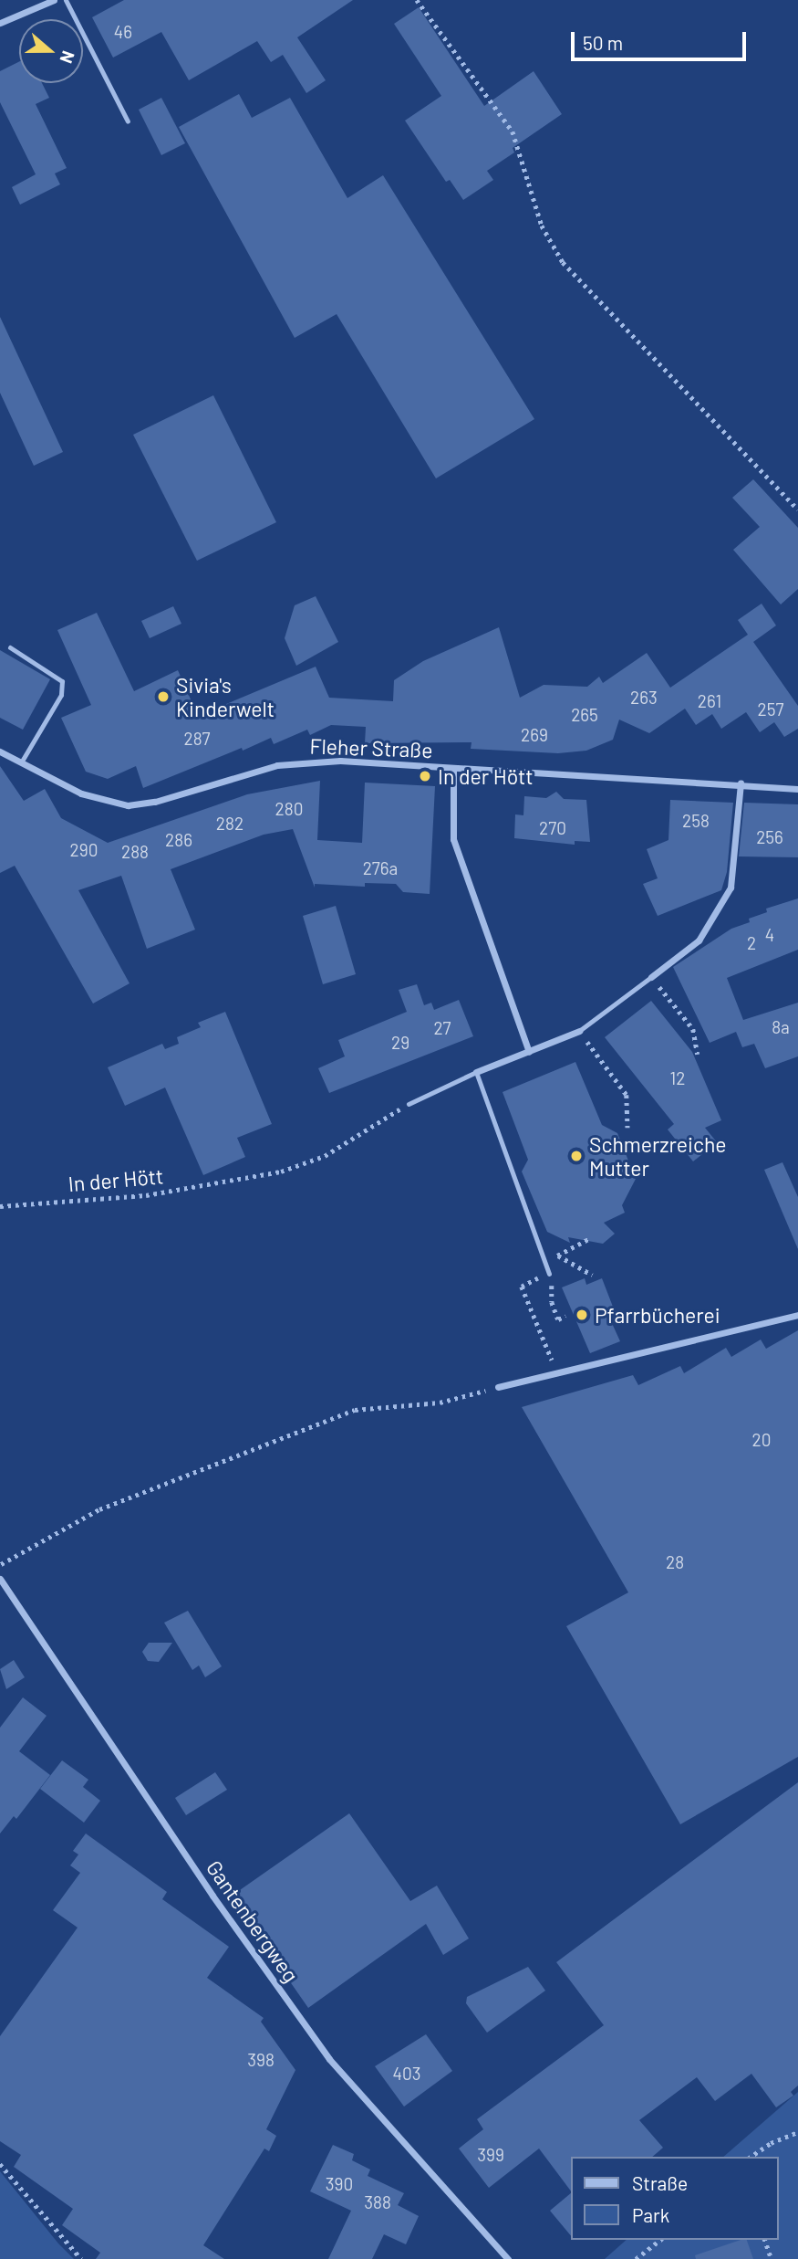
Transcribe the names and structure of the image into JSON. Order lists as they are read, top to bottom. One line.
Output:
{"streets":{"street":["Fleher Straße","Gantenbergweg"],"path":["In der Hött"]},"places":["Sivia's Kinderwelt","In der Hött","Schmerzreiche Mutter","Pfarrbücherei"],"house_numbers":["46","263","261","257","265","269","287","280","258","282","270","256","286","290","288","276a","4","2","8a","27","29","12","20","28","398","403","399","390","388"],"legend":["Straße","Park"],"scale_bar":"50 m","north":"right"}
